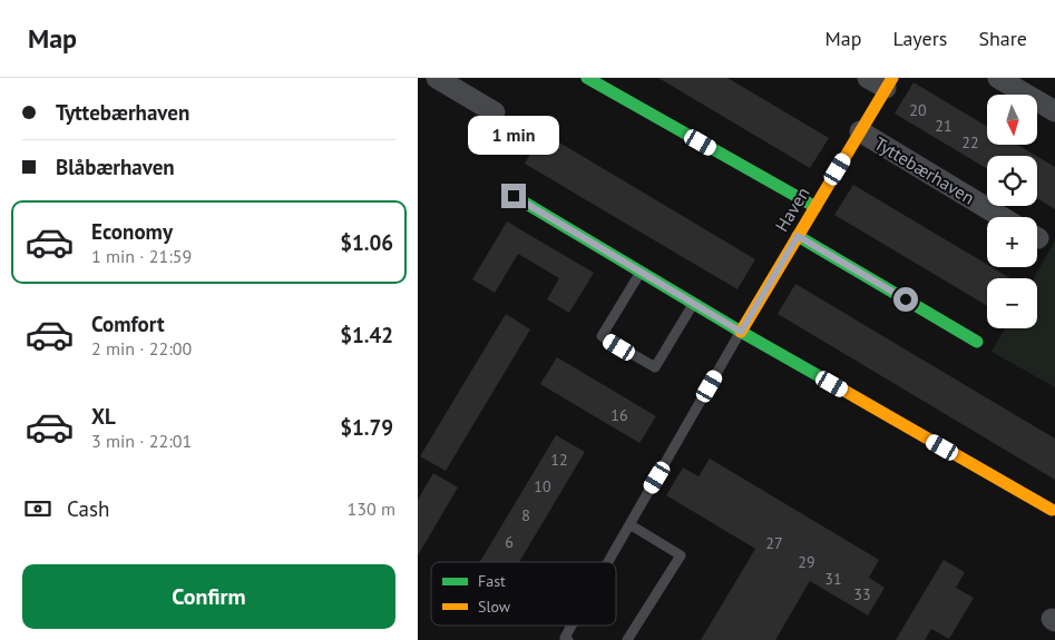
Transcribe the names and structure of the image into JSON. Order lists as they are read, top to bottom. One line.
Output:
{"streets":{"street":["Tyttebærhaven","Haven"]},"crossings":[["Tyttebærhaven","Haven"]],"house_numbers":["20","21","22","16","12","10","8","6","27","29","31","33"],"legend":["Fast","Slow"],"north":"bottom","page":{"header":"Map","nav":["Map","Layers","Share"],"banner":["Tyttebærhaven","Blåbærhaven"],"map_buttons":["+","−"],"bubble":"1 min","list":[{"name":"Economy","note":"1 min · 21:59","value":"$1.06"},{"name":"Comfort","note":"2 min · 22:00","value":"$1.42"},{"name":"XL","note":"3 min · 22:01","value":"$1.79"}],"pay":["Cash","130 m"],"buttons":"Confirm"}}
